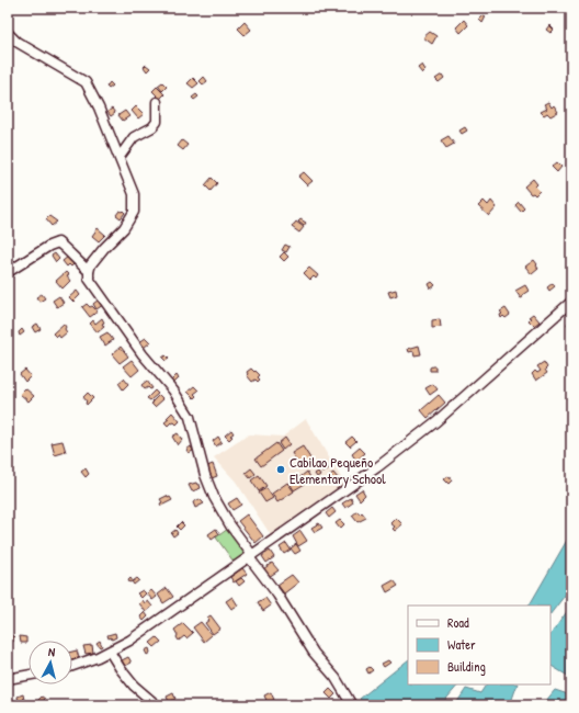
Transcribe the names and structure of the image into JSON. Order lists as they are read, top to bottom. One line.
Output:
{"places":["Cabilao Pequeño Elementary School"],"legend":["Road","Water","Building"],"north":"top"}
